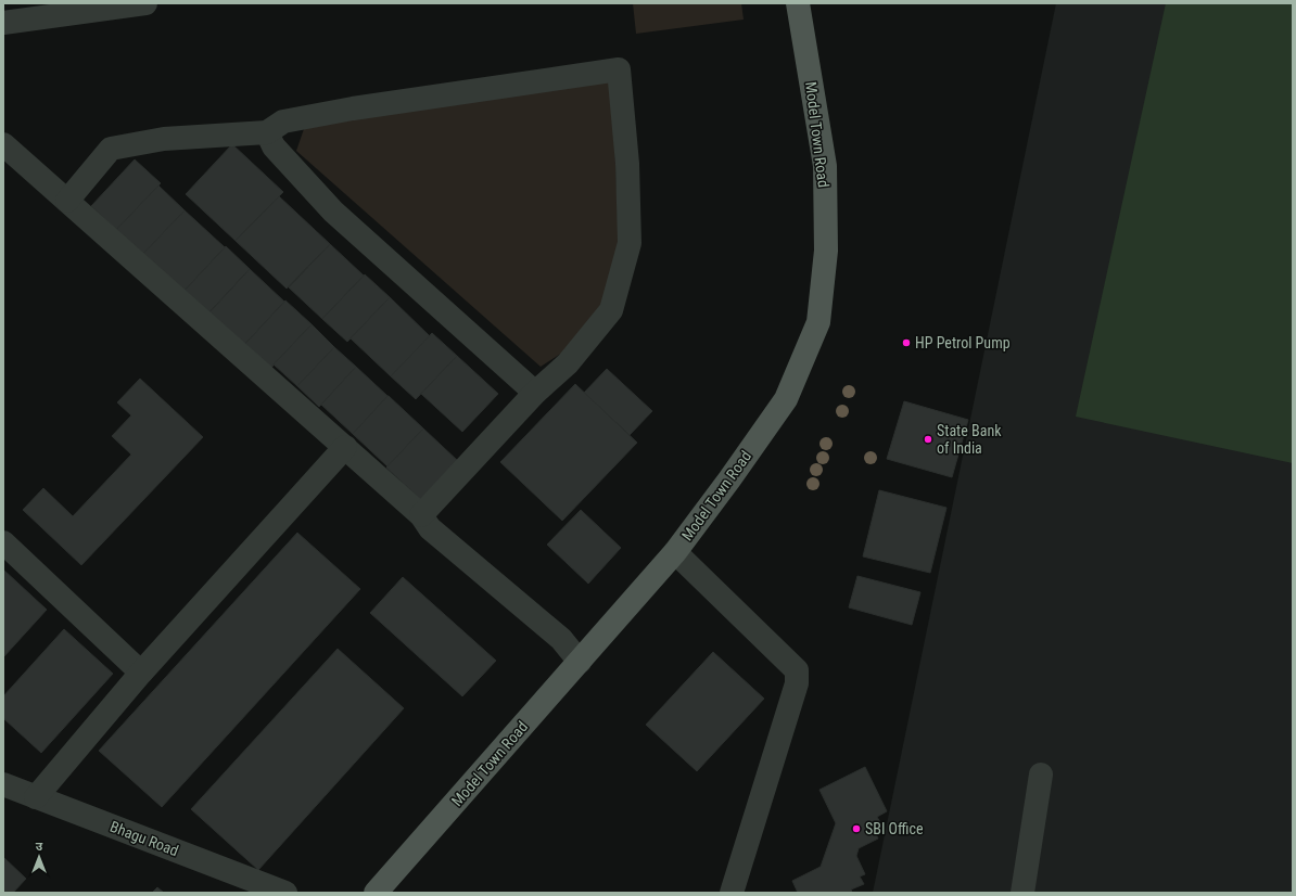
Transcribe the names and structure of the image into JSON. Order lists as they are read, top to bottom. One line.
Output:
{"streets":{"main road":["Model Town Road"],"street":["Bhagu Road"]},"places":["HP Petrol Pump","State Bank of India","SBI Office"],"north":"top"}
